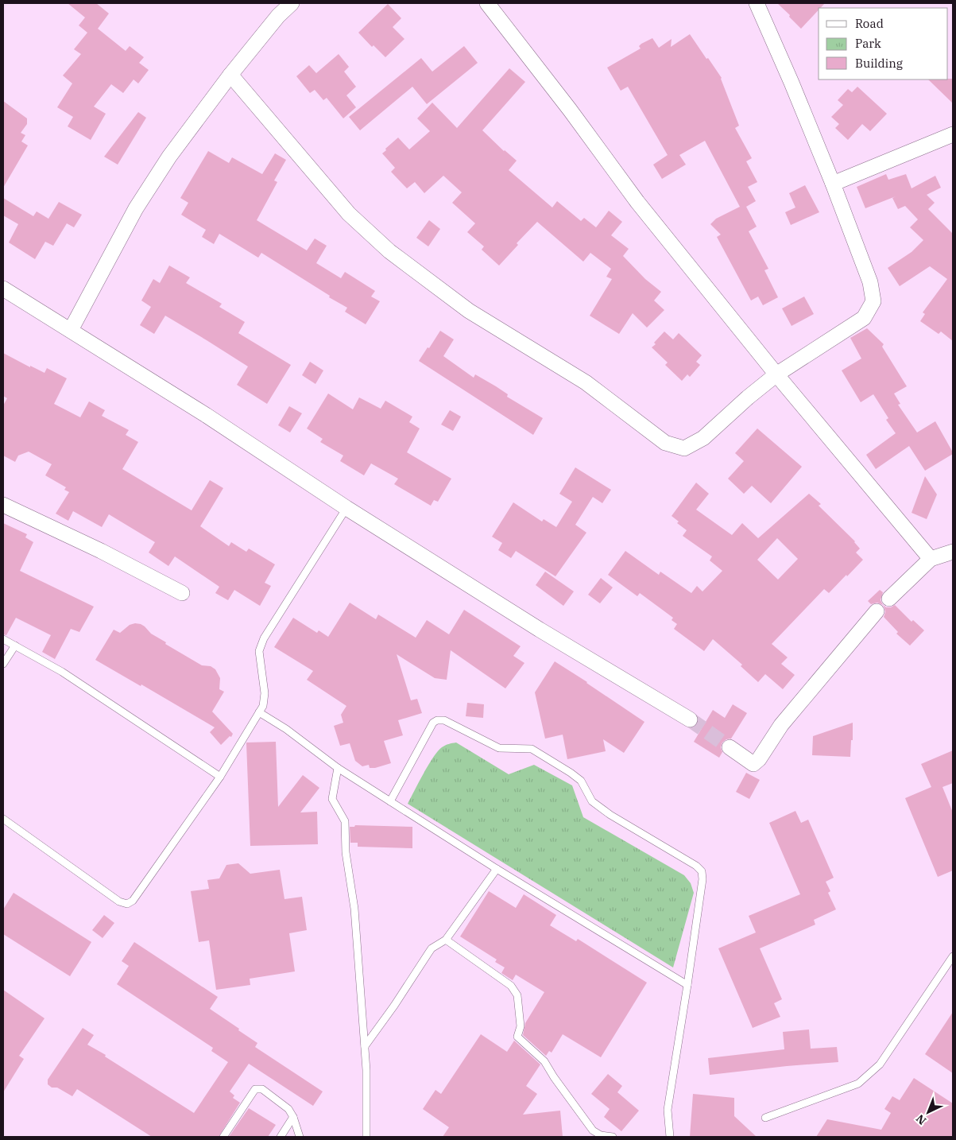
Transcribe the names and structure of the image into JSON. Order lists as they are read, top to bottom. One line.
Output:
{"legend":["Road","Park","Building"],"north":"bottom left"}
